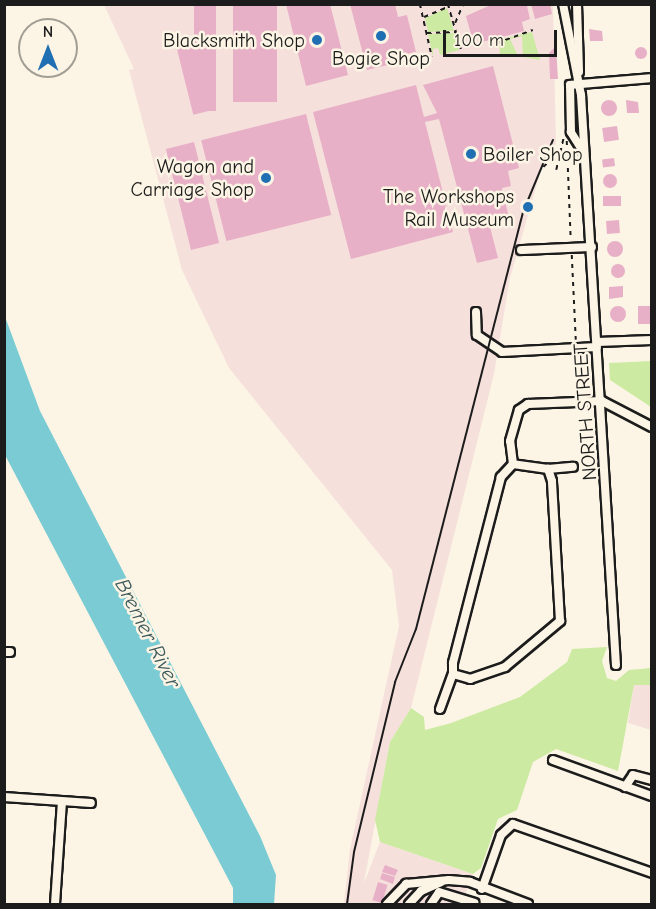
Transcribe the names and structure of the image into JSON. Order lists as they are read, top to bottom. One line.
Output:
{"streets":{"street":["NORTH STREET"]},"water":["Bremer River"],"places":["Bogie Shop","Blacksmith Shop","Boiler Shop","Wagon and Carriage Shop","The Workshops Rail Museum"],"scale_bar":"100 m","north":"top"}
